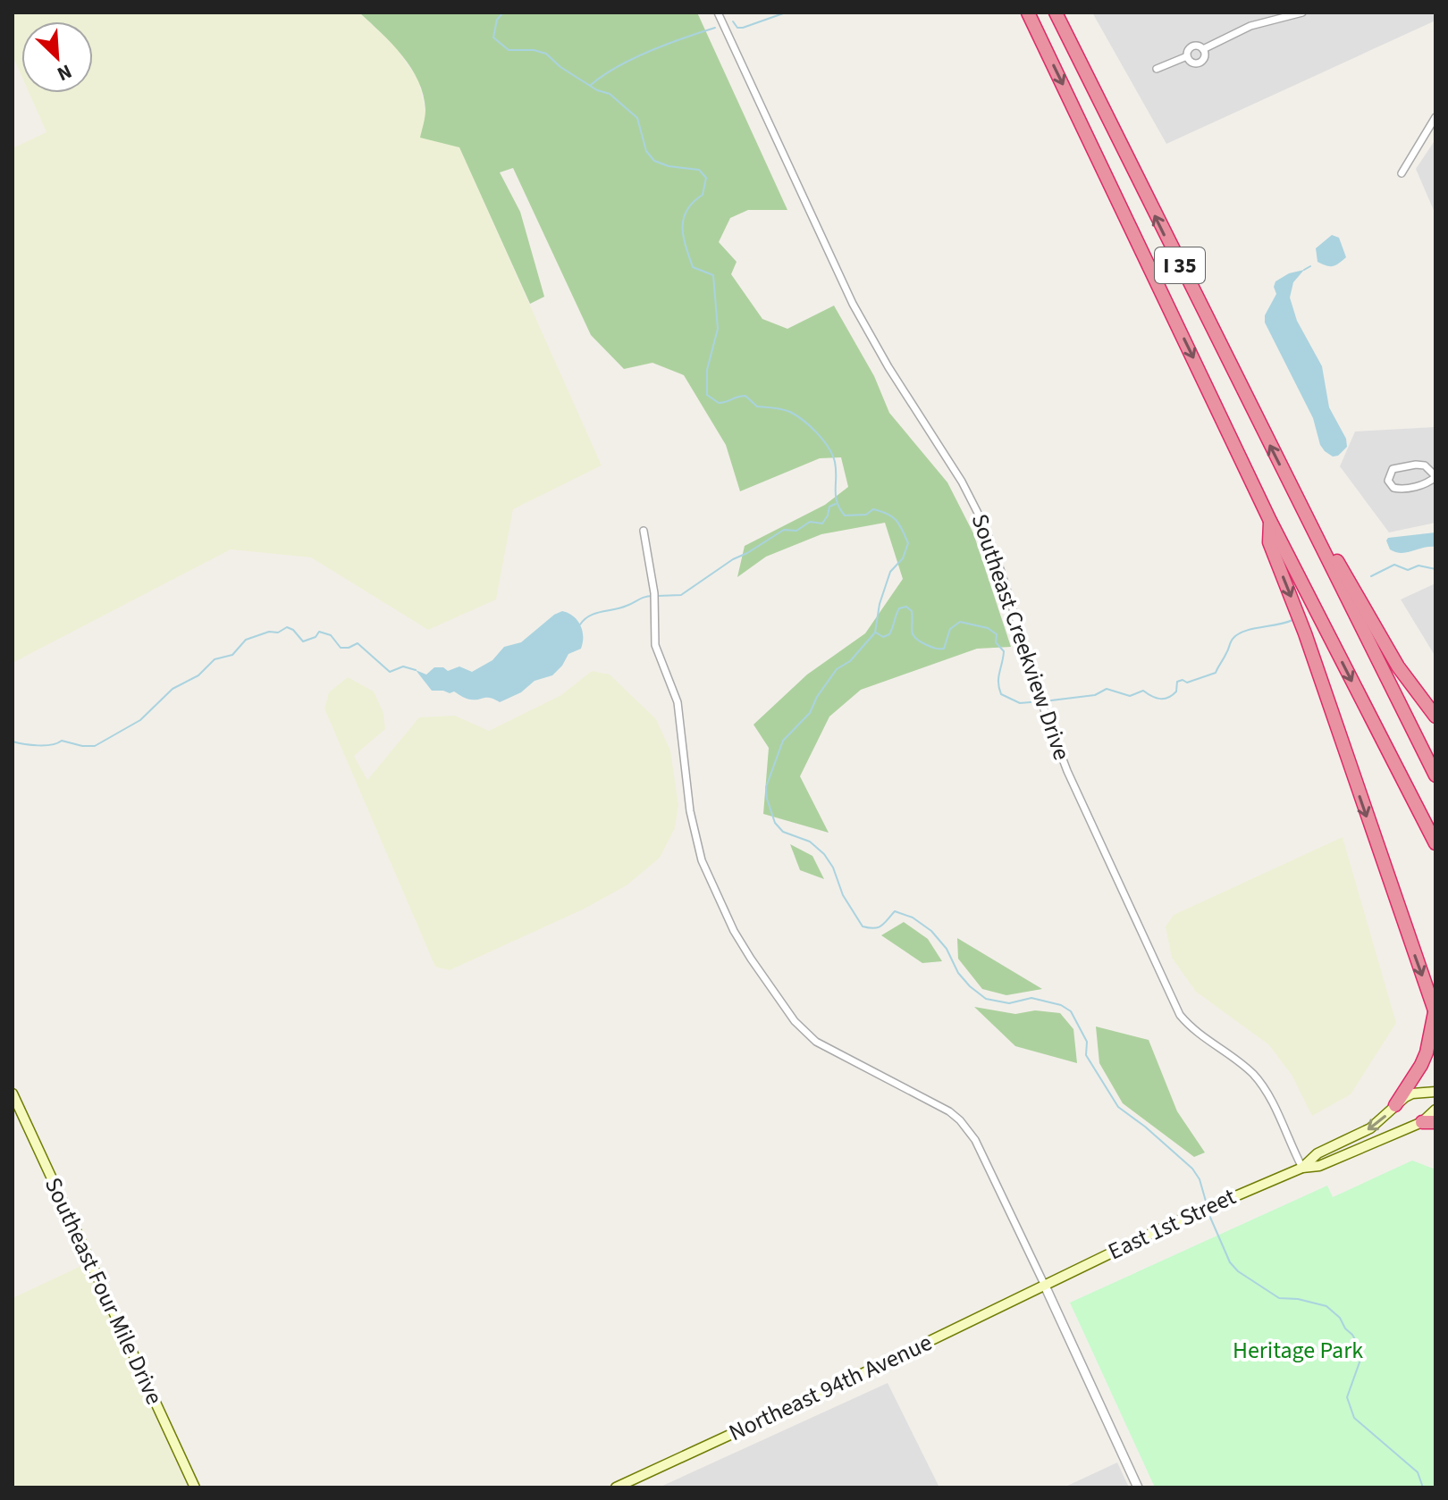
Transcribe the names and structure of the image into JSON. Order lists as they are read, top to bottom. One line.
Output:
{"streets":{"highway":["I 35"],"main road":["East 1st Street","Southeast Four Mile Drive","Northeast 94th Avenue"],"street":["Southeast Creekview Drive"]},"crossings":[["Southeast Creekview Drive","East 1st Street"],["East 1st Street","Northeast 94th Avenue"]],"parks":["Heritage Park"],"north":"bottom right"}
